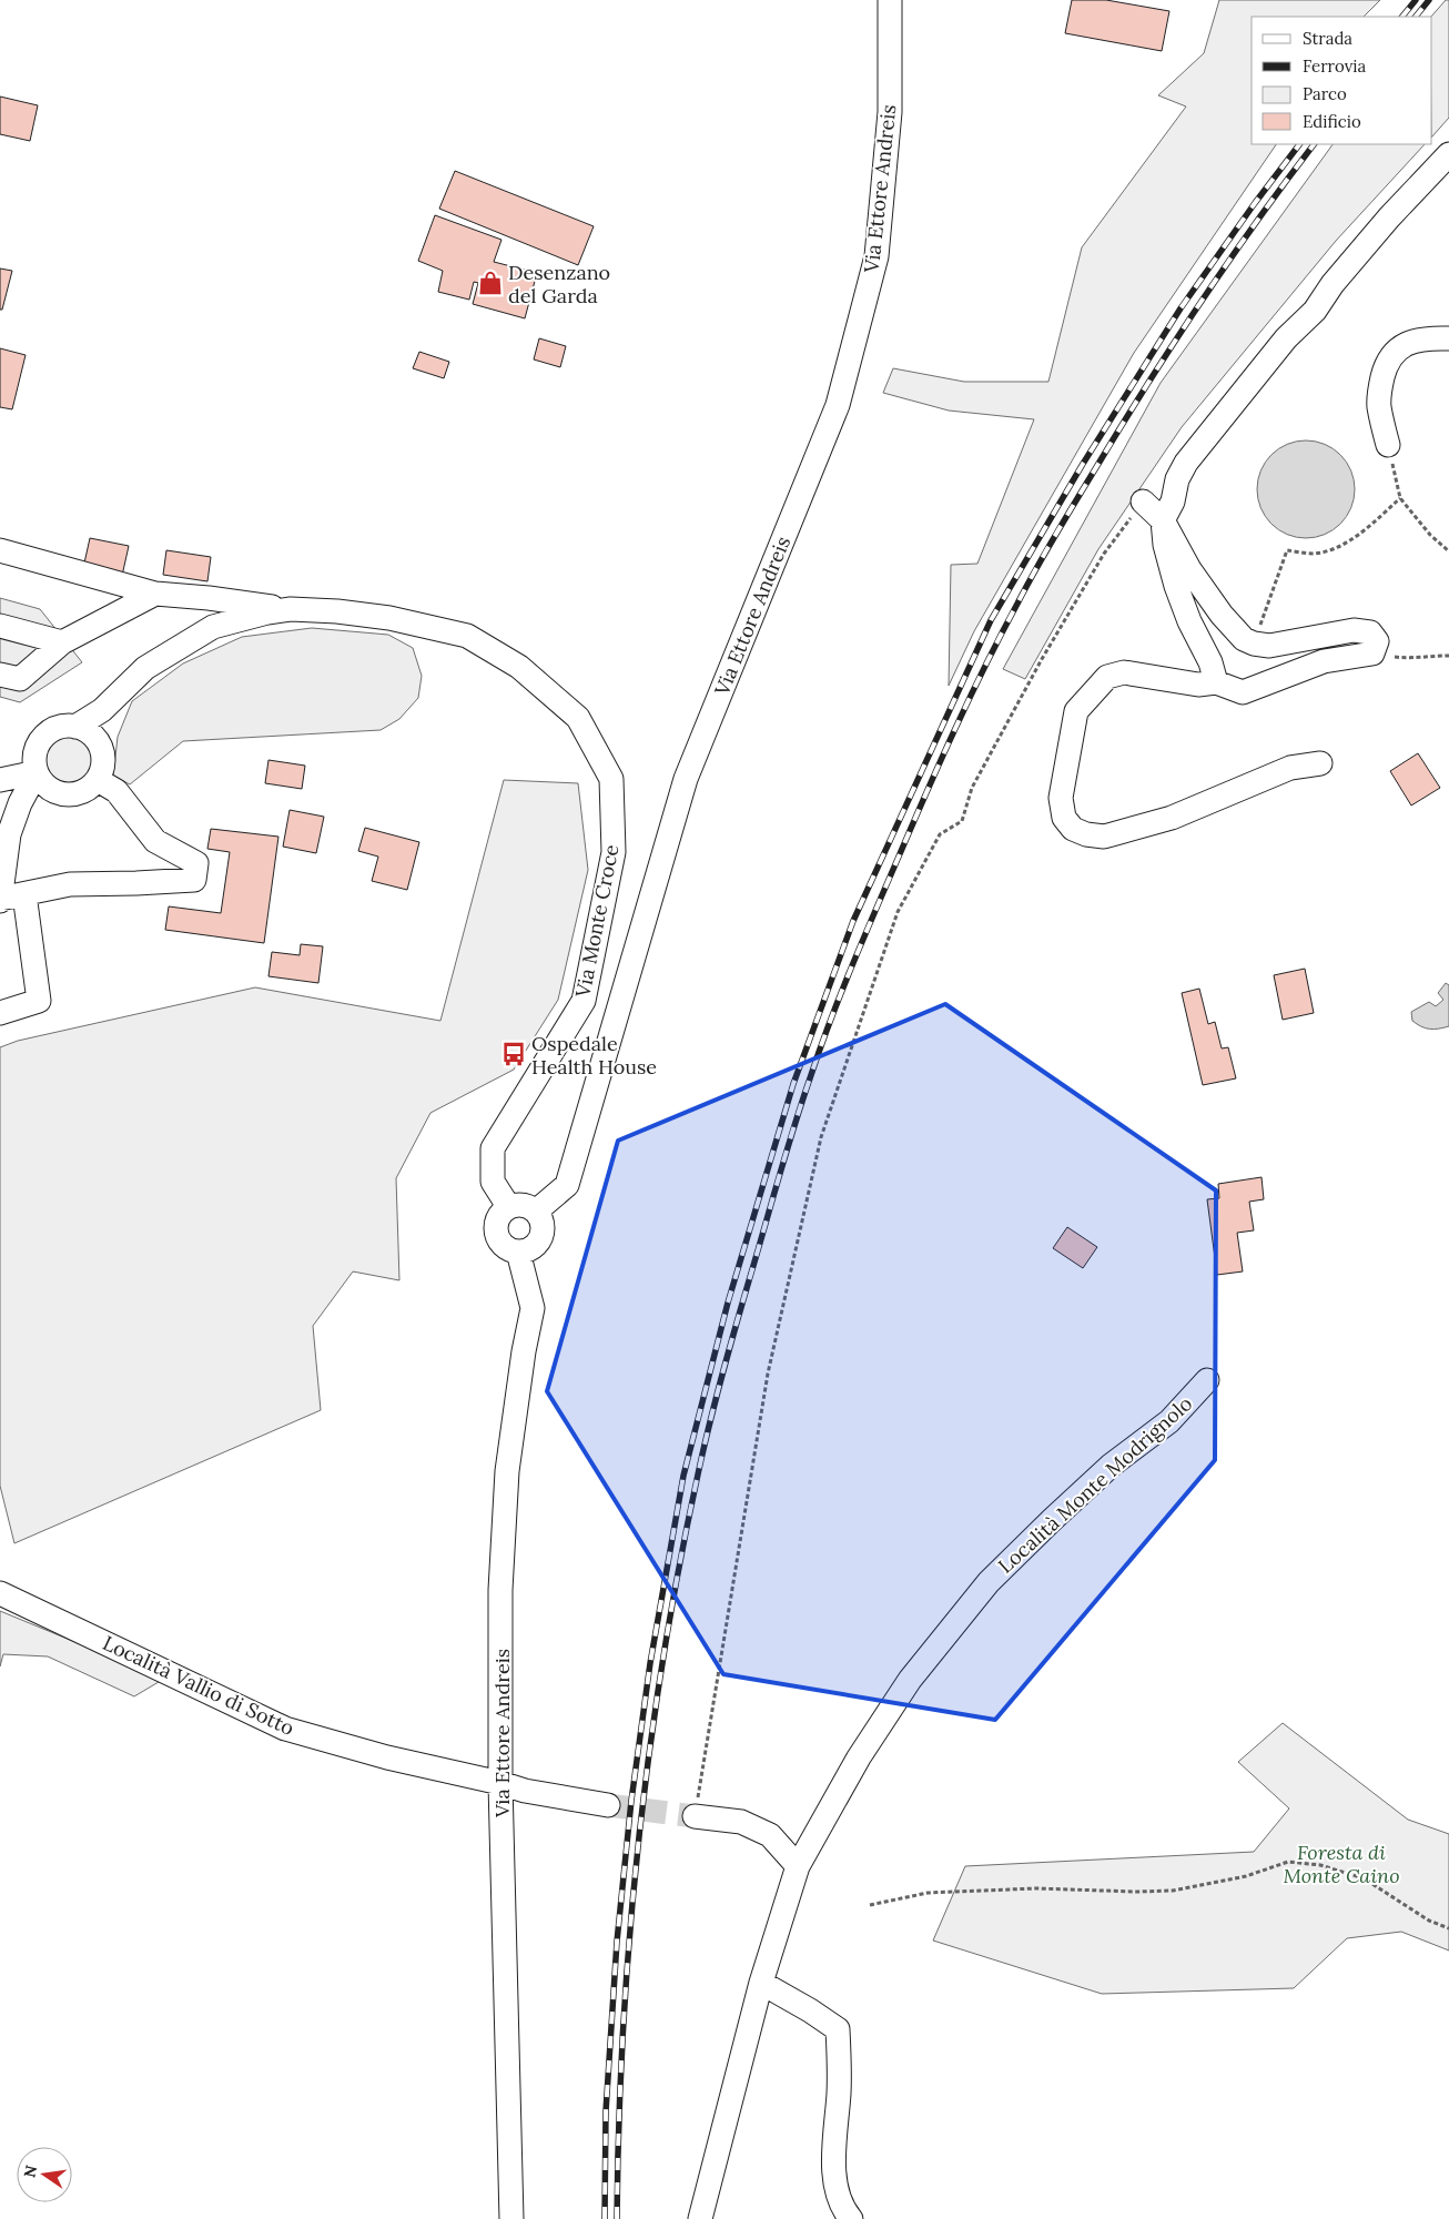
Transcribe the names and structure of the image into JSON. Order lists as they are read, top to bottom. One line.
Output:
{"streets":{"street":["Via Ettore Andreis","Via Monte Croce","Località Monte Modrignolo","Località Vallio di Sotto"]},"crossings":[["Via Ettore Andreis","Via Monte Croce"],["Via Ettore Andreis","Località Vallio di Sotto"]],"parks":["Foresta di Monte Caino"],"places":{"shop":["Desenzano del Garda"],"bus stop":["Ospedale Health House"]},"legend":["Strada","Ferrovia","Parco","Edificio"],"north":"left"}
